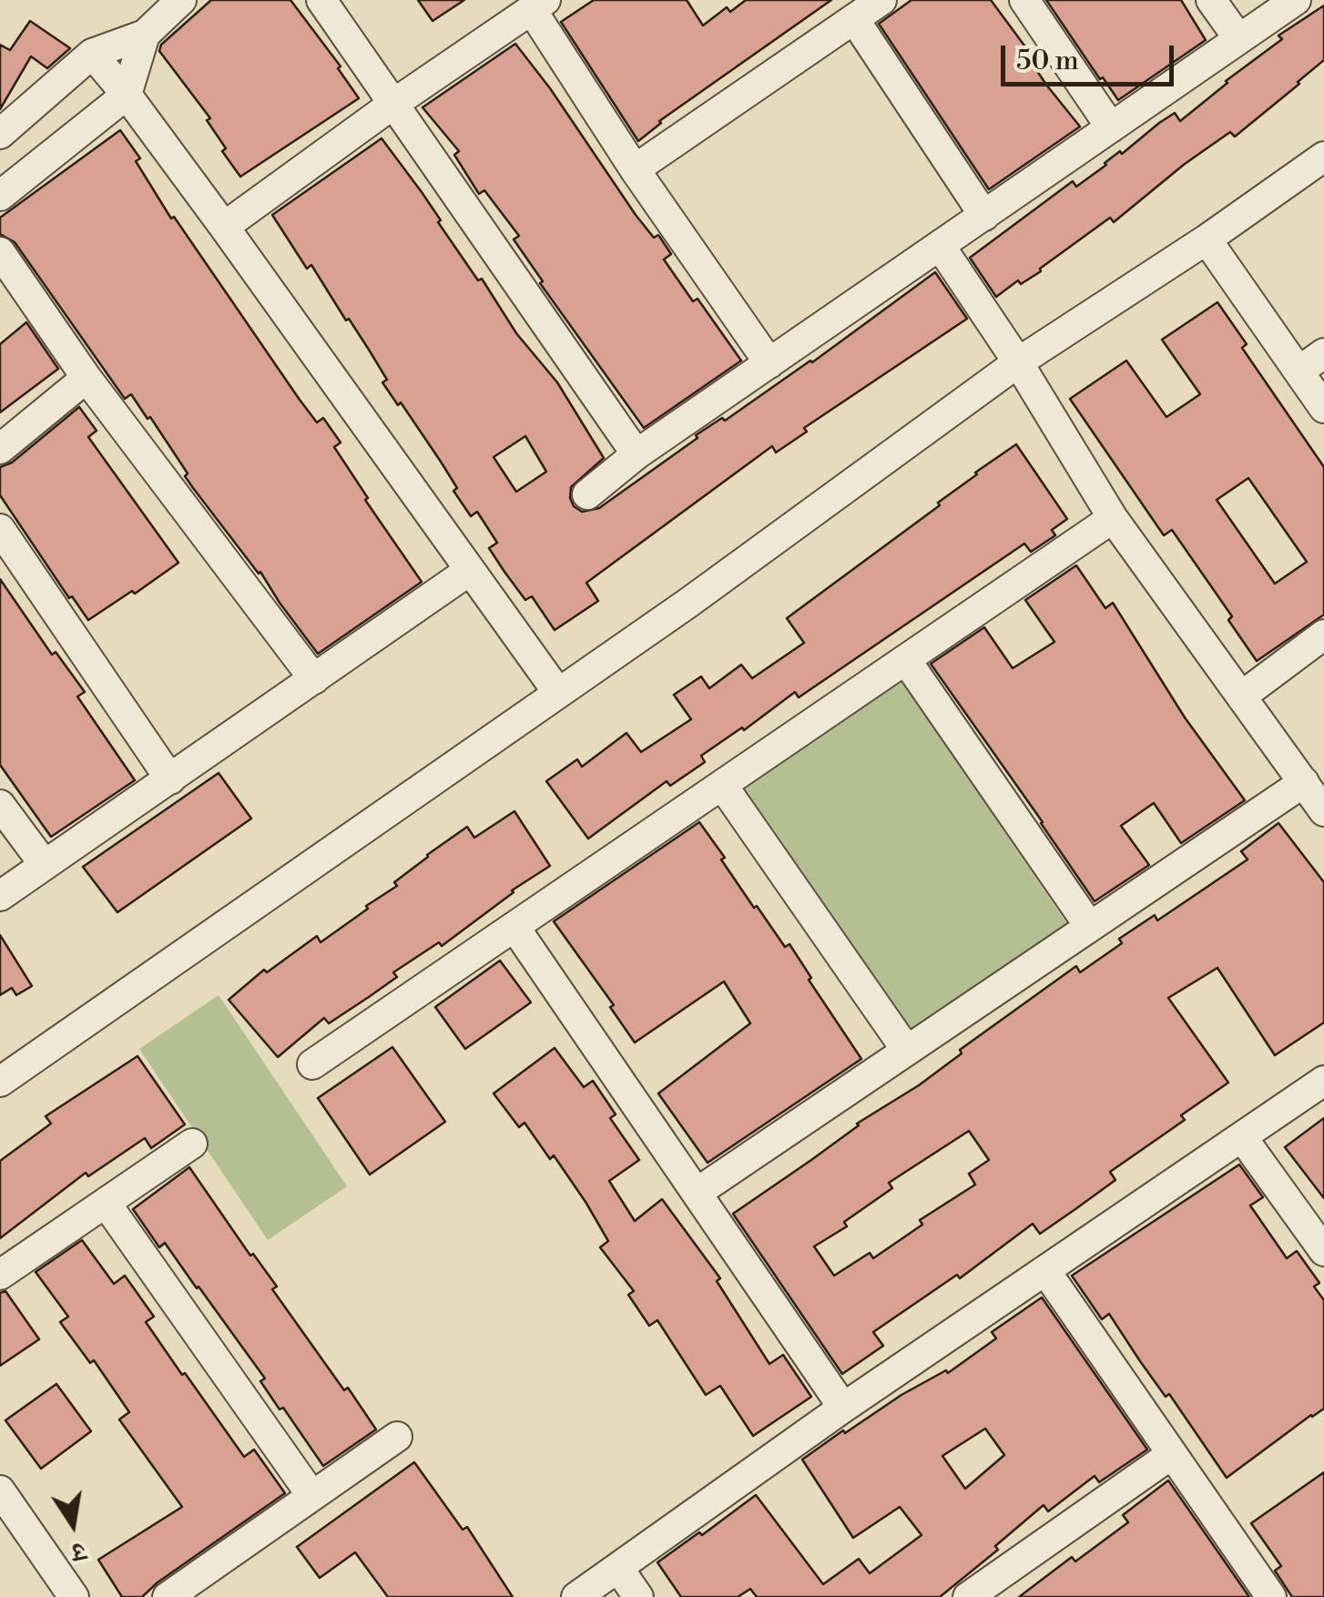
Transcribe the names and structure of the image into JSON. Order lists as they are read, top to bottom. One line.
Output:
{"scale_bar":"50 m","north":"bottom"}
